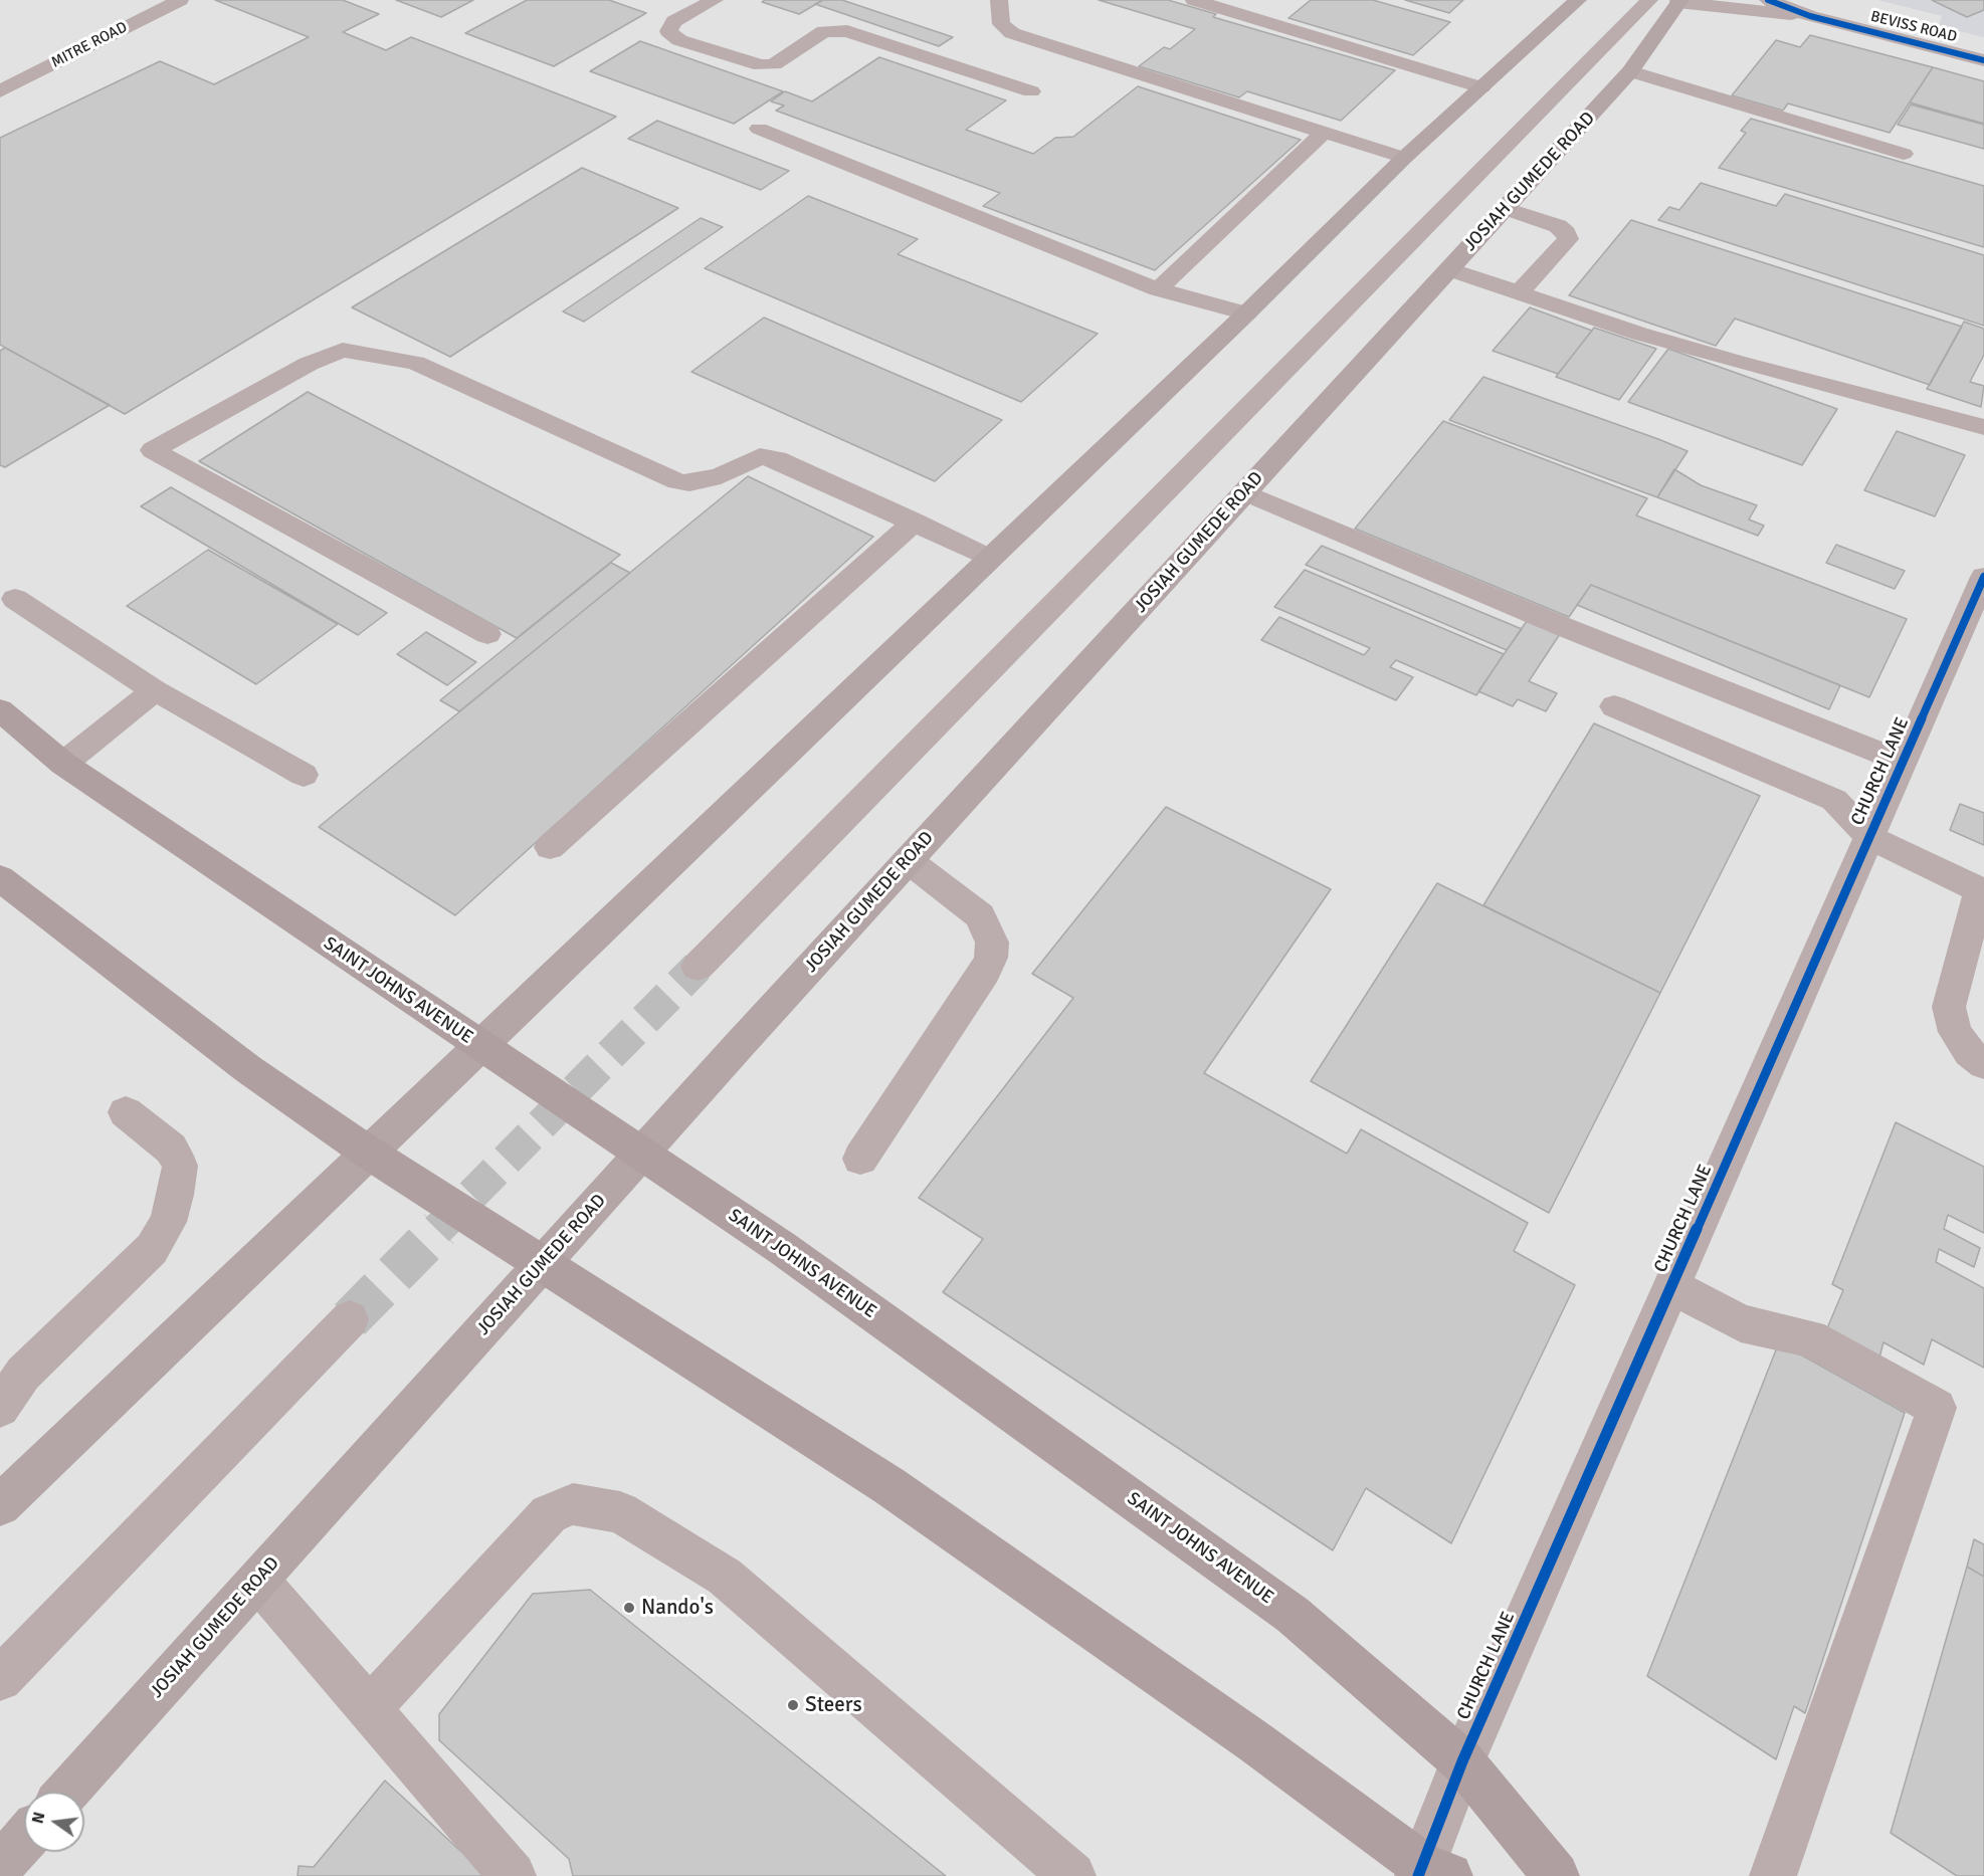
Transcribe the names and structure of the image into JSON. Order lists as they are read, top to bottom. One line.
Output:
{"streets":{"highway":["SAINT JOHNS AVENUE"],"main road":["JOSIAH GUMEDE ROAD"],"street":["BEVISS ROAD","MITRE ROAD","CHURCH LANE"]},"crossings":[["BEVISS ROAD","JOSIAH GUMEDE ROAD"],["JOSIAH GUMEDE ROAD","SAINT JOHNS AVENUE"],["CHURCH LANE","SAINT JOHNS AVENUE"]],"places":["Nando's","Steers"],"north":"left"}
